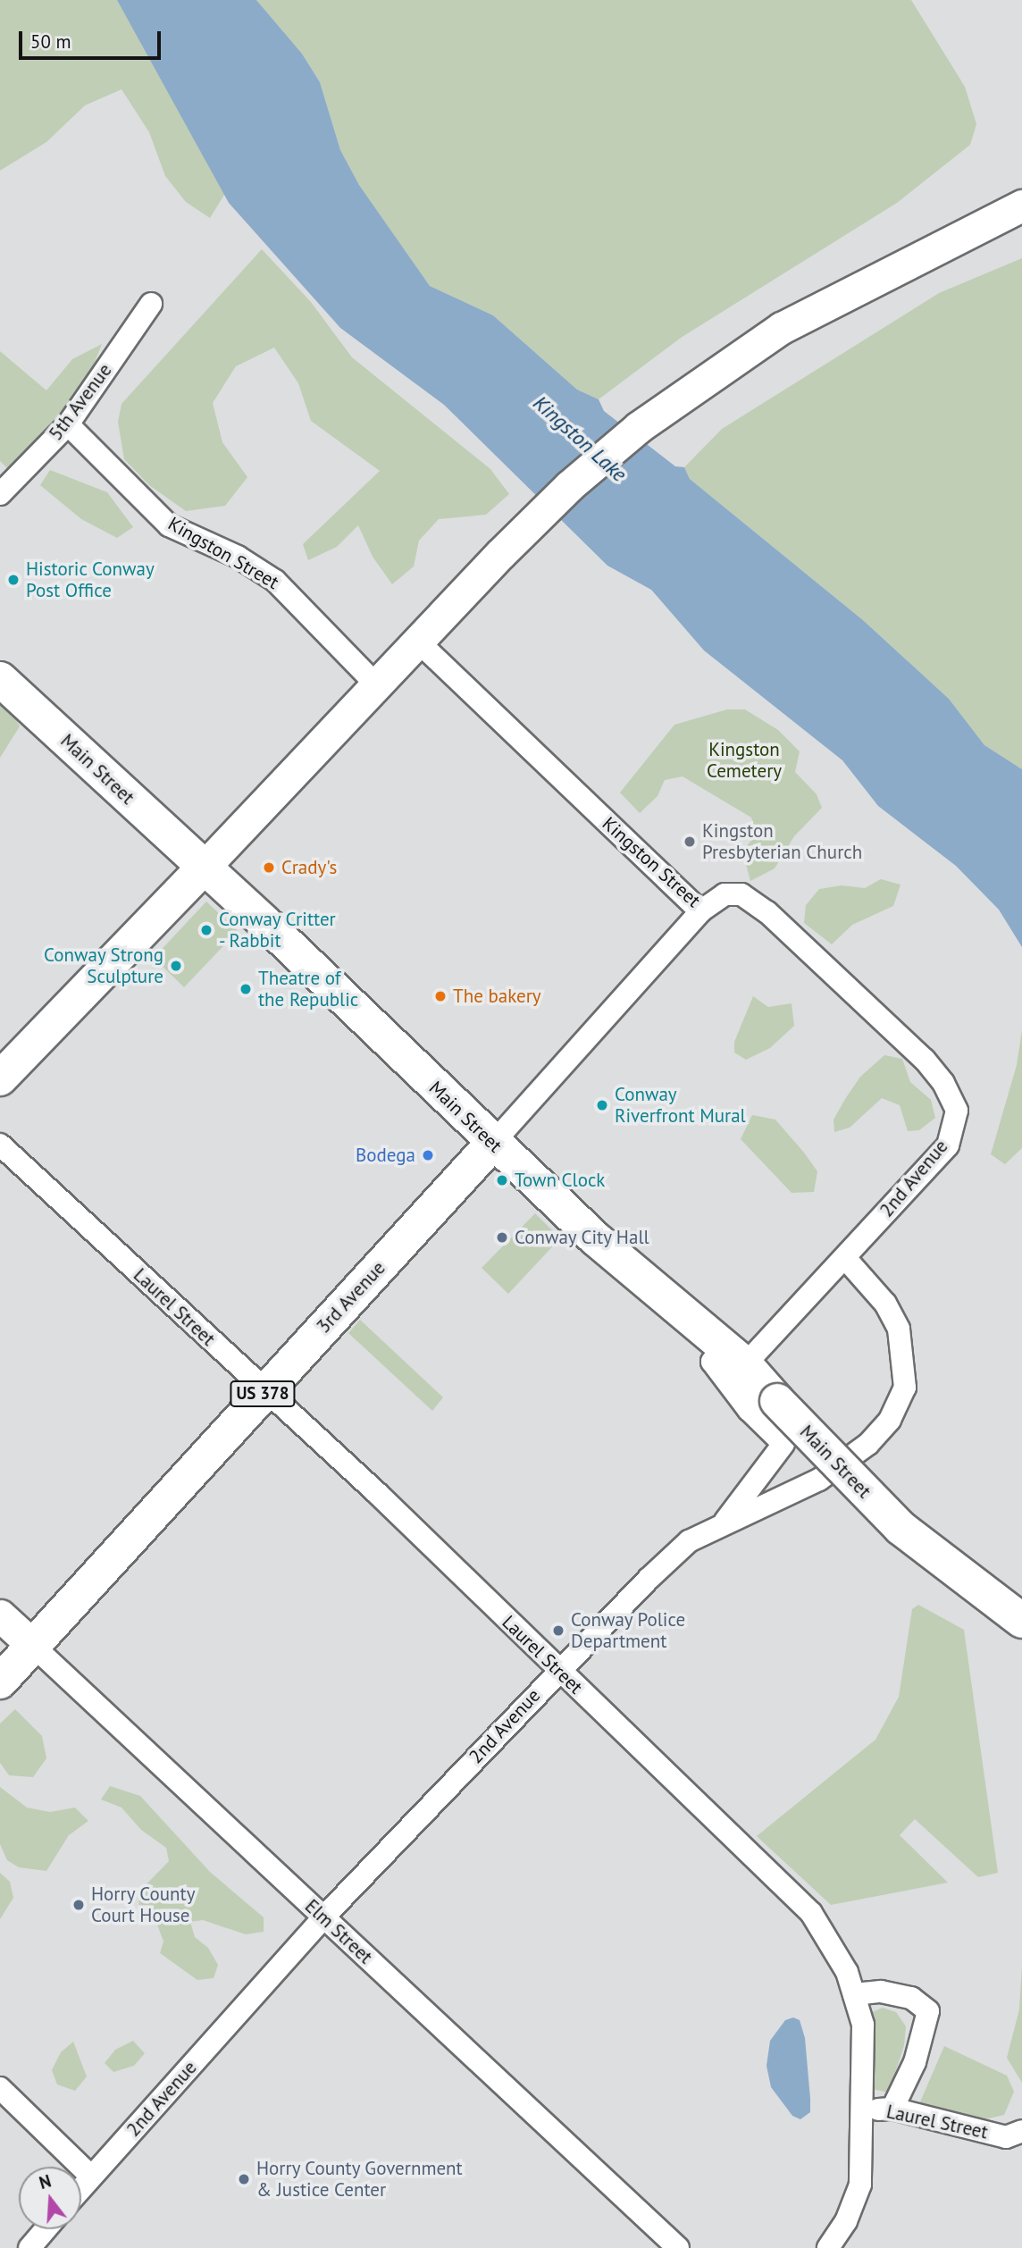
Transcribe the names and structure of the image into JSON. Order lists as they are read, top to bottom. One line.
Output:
{"streets":{"main road":["Main Street","3rd Avenue","US 378","Elm Street"],"street":["5th Avenue","Kingston Street","2nd Avenue","Laurel Street"]},"crossings":[["5th Avenue","Kingston Street"],["Kingston Street","2nd Avenue"],["Kingston Street","3rd Avenue"],["Main Street","2nd Avenue"],["Main Street","3rd Avenue"],["2nd Avenue","Laurel Street"],["2nd Avenue","Elm Street"],["3rd Avenue","Laurel Street"],["3rd Avenue","Elm Street"]],"water":["Kingston Lake"],"parks":["Kingston Cemetery"],"places":["Historic Conway Post Office","Kingston Presbyterian Church","Crady's","Conway Critter - Rabbit","Conway Strong Sculpture","Theatre of the Republic","The bakery","Conway Riverfront Mural","Bodega","Town Clock","Conway City Hall","Conway Police Department","Horry County Court House","Horry County Government & Justice Center"],"scale_bar":"50 m","north":"top"}
